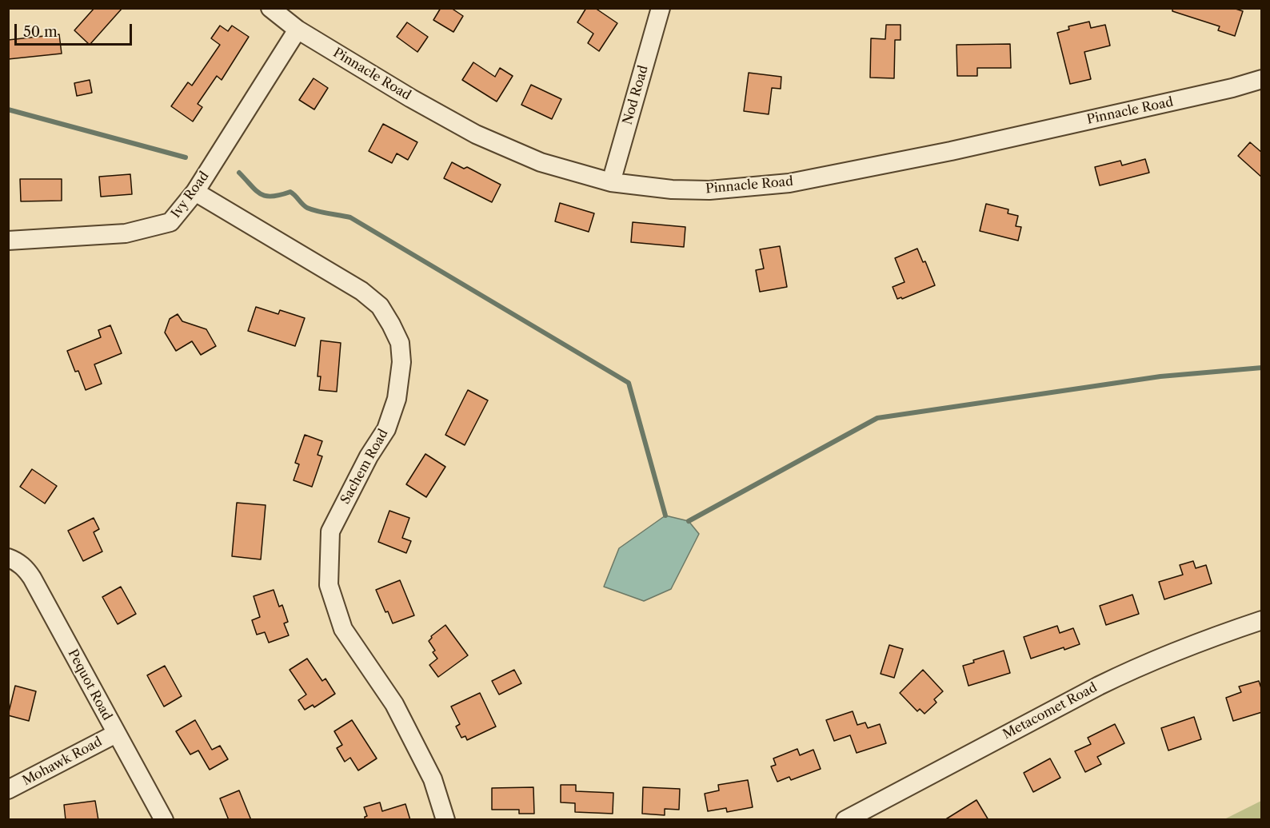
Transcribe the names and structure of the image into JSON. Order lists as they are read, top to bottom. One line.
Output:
{"streets":{"street":["Pinnacle Road","Nod Road","Ivy Road","Sachem Road","Pequot Road","Metacomet Road","Mohawk Road"]},"crossings":[["Pinnacle Road","Nod Road"],["Pinnacle Road","Ivy Road"],["Ivy Road","Sachem Road"],["Pequot Road","Mohawk Road"]],"scale_bar":"50 m"}
